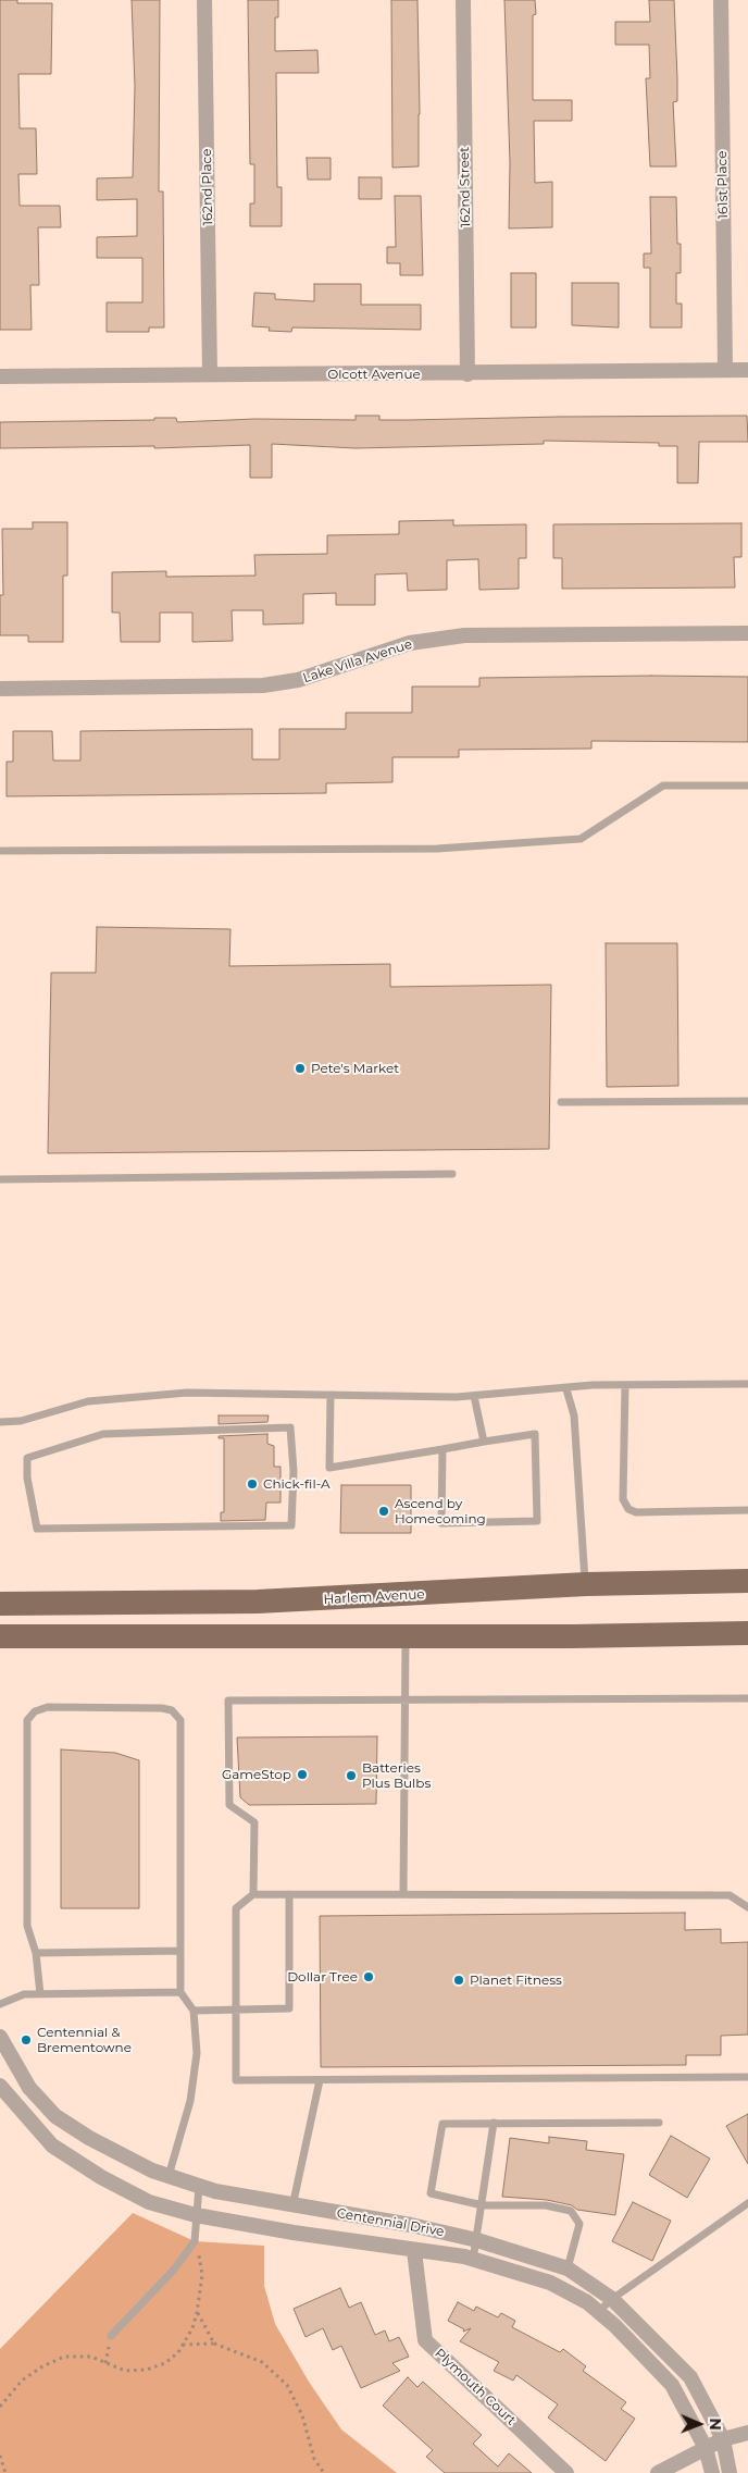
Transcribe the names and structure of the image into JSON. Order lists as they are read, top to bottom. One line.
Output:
{"streets":{"main road":["Harlem Avenue"],"street":["161st Place","162nd Place","162nd Street","Olcott Avenue","Lake Villa Avenue","Centennial Drive","Plymouth Court"]},"crossings":[["161st Place","Olcott Avenue"],["162nd Place","Olcott Avenue"],["162nd Street","Olcott Avenue"],["Centennial Drive","Plymouth Court"]],"places":["Pete's Market","Chick-fil-A","Ascend by Homecoming","GameStop","Batteries Plus Bulbs","Dollar Tree","Planet Fitness","Centennial & Brementowne"],"north":"right"}
